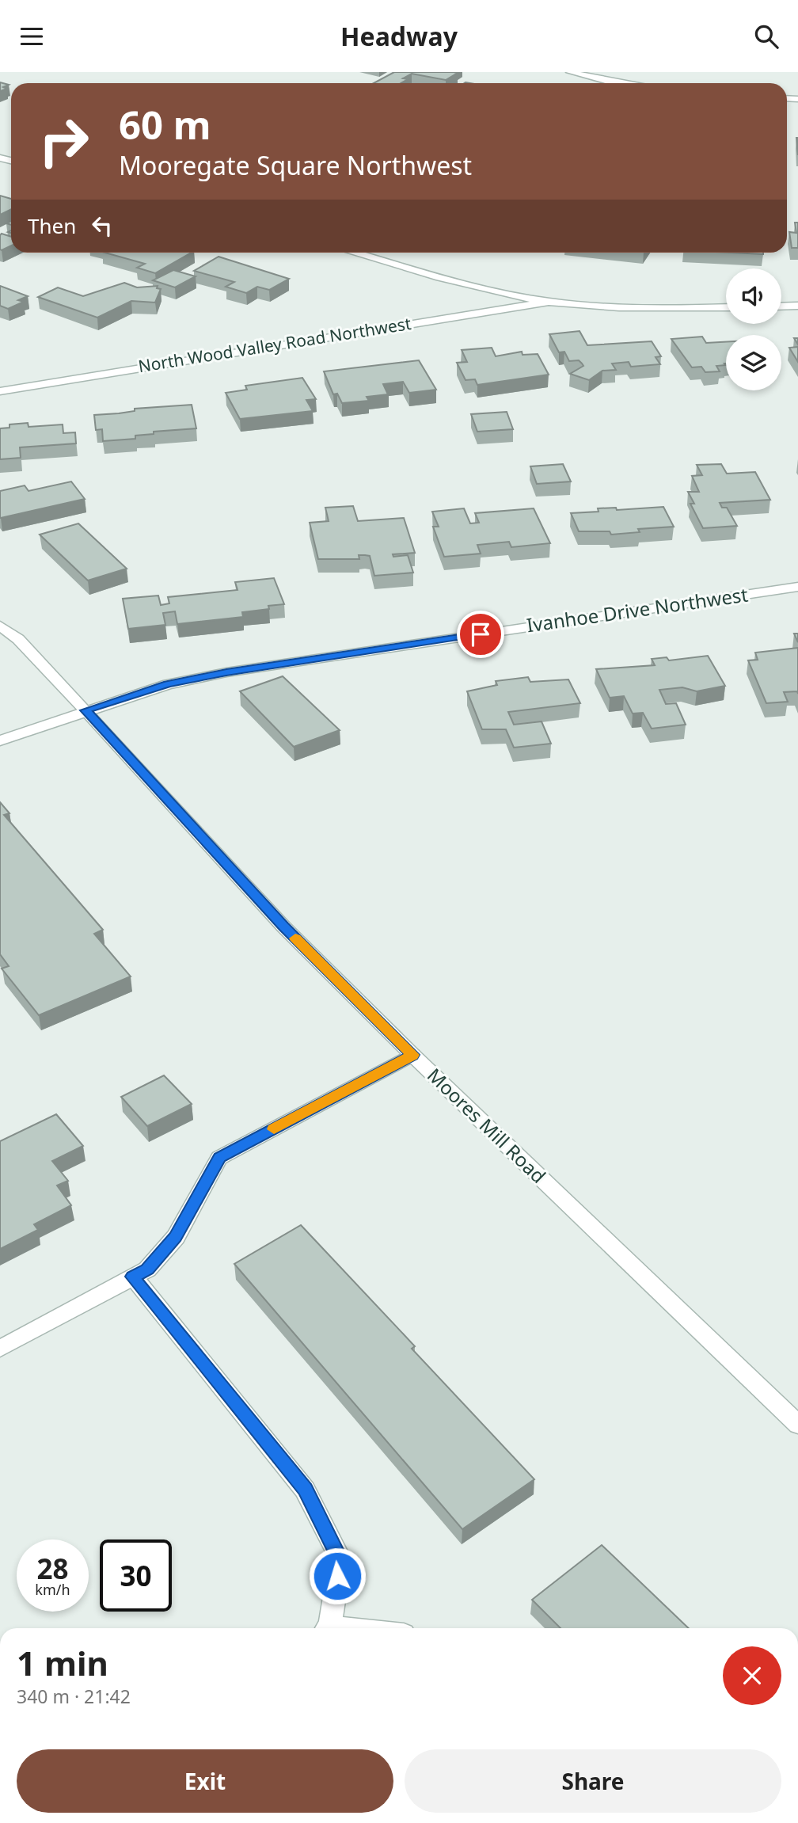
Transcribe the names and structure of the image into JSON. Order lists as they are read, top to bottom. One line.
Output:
{"streets":{"street":["North Wood Valley Road Northwest","Ivanhoe Drive Northwest","Moores Mill Road"]},"crossings":[["Ivanhoe Drive Northwest","Moores Mill Road"]],"page":{"header":"Headway","turn":["60 m","Mooregate Square Northwest"],"then":"Then","speed":"28 km/h","limit":"30","heading":["1 min","340 m · 21:42"],"buttons":["Exit","Share"]}}
